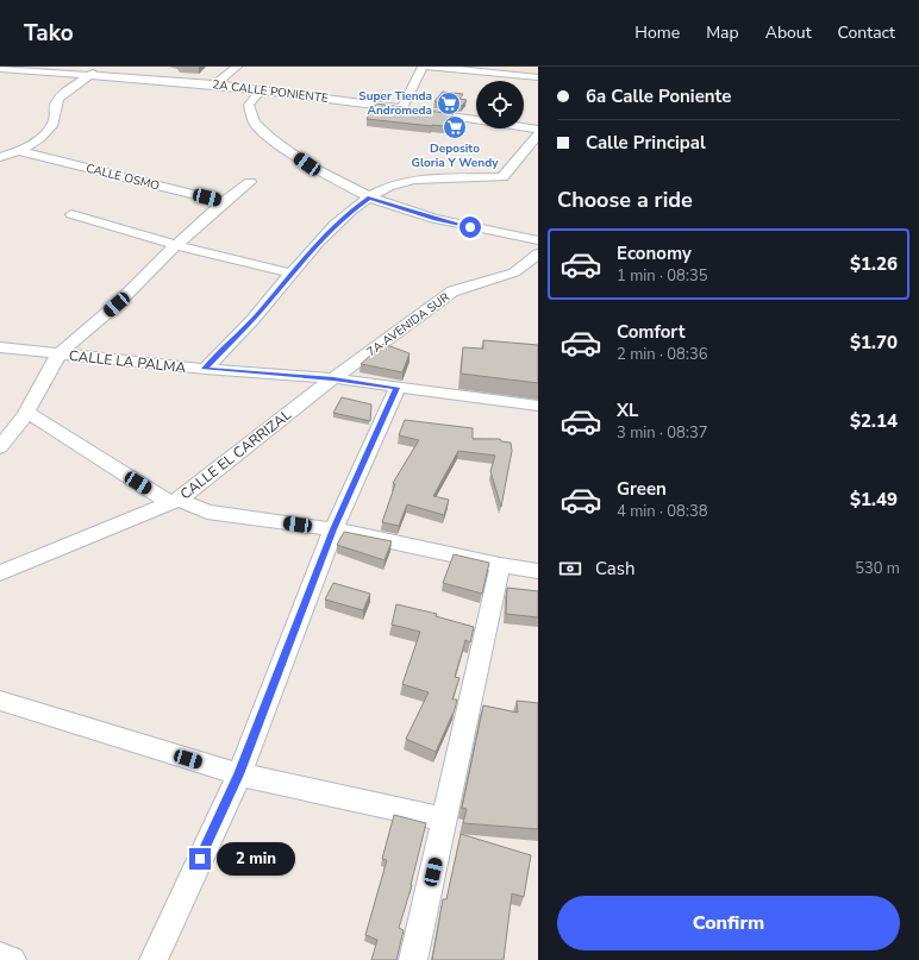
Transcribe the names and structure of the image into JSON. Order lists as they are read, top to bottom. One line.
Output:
{"streets":{"street":["2A CALLE PONIENTE","CALLE OSMO","7A AVENIDA SUR","CALLE LA PALMA","CALLE EL CARRIZAL"]},"crossings":[["7A AVENIDA SUR","CALLE LA PALMA"],["7A AVENIDA SUR","CALLE EL CARRIZAL"],["CALLE LA PALMA","CALLE EL CARRIZAL"]],"places":{"supermarket":["Super Tienda Andromeda","Deposito Gloria Y Wendy"]},"page":{"header":"Tako","nav":["Home","Map","About","Contact"],"banner":["6a Calle Poniente","Calle Principal"],"heading":"Choose a ride","list":[{"name":"Economy","note":"1 min · 08:35","value":"$1.26"},{"name":"Comfort","note":"2 min · 08:36","value":"$1.70"},{"name":"XL","note":"3 min · 08:37","value":"$2.14"},{"name":"Green","note":"4 min · 08:38","value":"$1.49"}],"pay":["Cash","530 m"],"bubble":"2 min","buttons":"Confirm"}}
